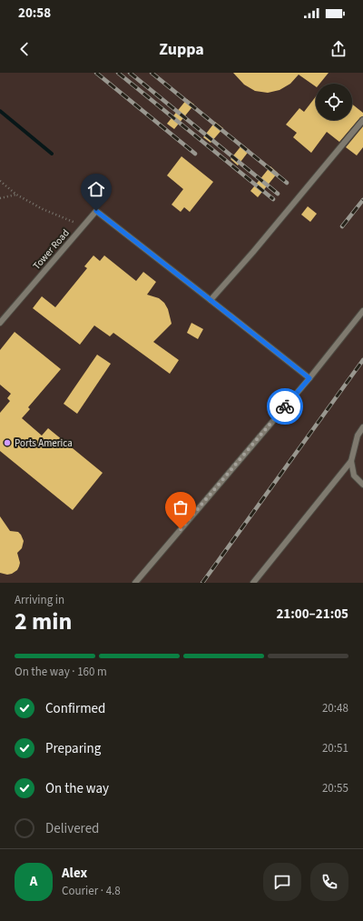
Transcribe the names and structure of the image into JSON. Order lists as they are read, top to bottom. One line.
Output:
{"streets":{"lane":["Tower Road"]},"places":["Ports America"],"page":{"status":"20:58","header":"Zuppa","heading":["2 min","Arriving in","21:00–21:05"],"panel":["Alex","Courier · 4.8"],"bar":"On the way · 160 m","list":[["Confirmed","20:48"],["Preparing","20:51"],["On the way","20:55"],"Delivered"],"round":"A"}}
